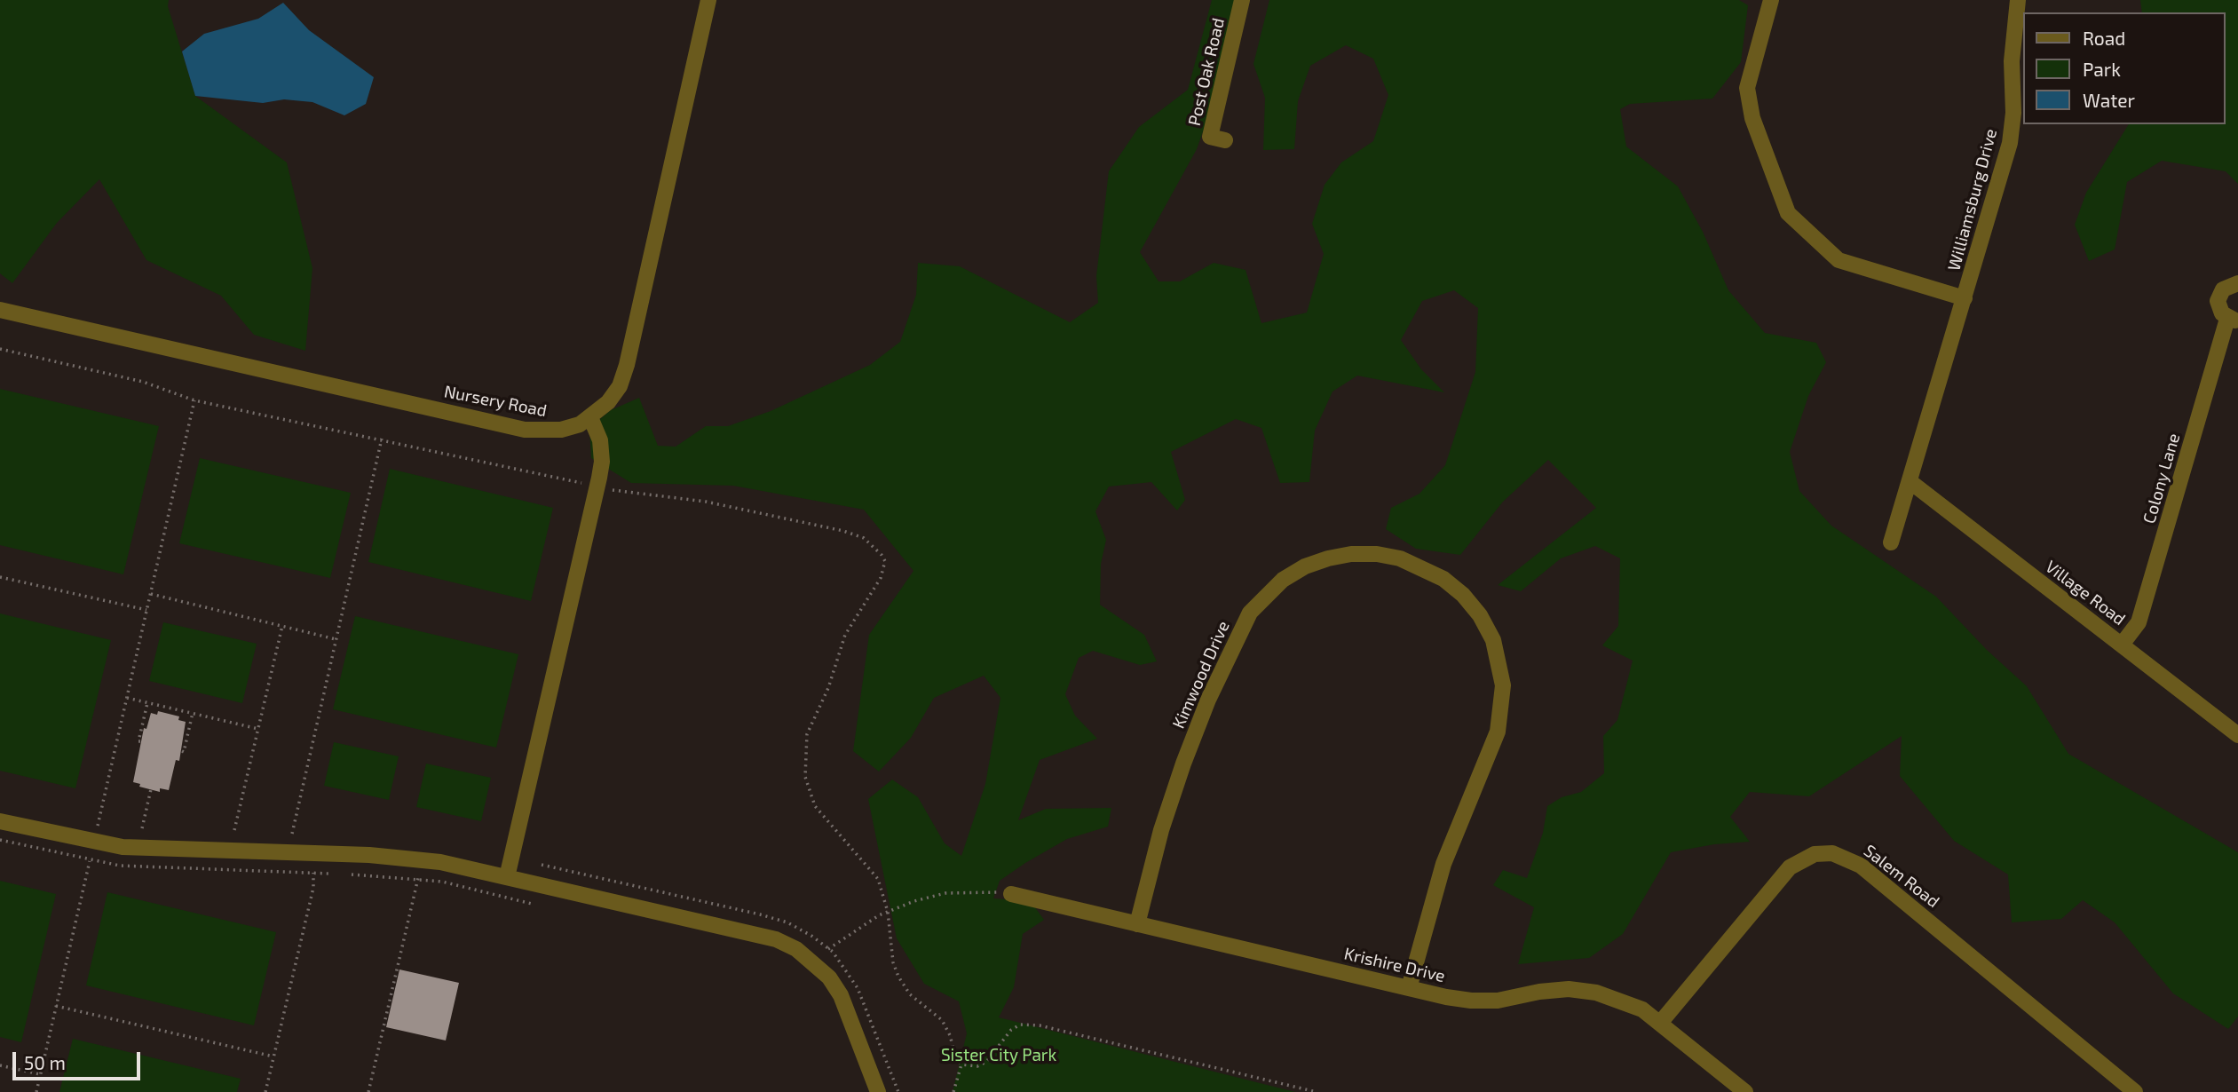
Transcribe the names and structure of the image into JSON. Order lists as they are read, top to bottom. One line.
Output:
{"streets":{"street":["Post Oak Road","Williamsburg Drive","Nursery Road","Colony Lane","Village Road","Kimwood Drive","Salem Road","Krishire Drive"]},"crossings":[["Williamsburg Drive","Village Road"],["Colony Lane","Village Road"],["Kimwood Drive","Krishire Drive"],["Salem Road","Krishire Drive"]],"parks":["Sister City Park"],"legend":["Road","Park","Water"],"scale_bar":"50 m"}
